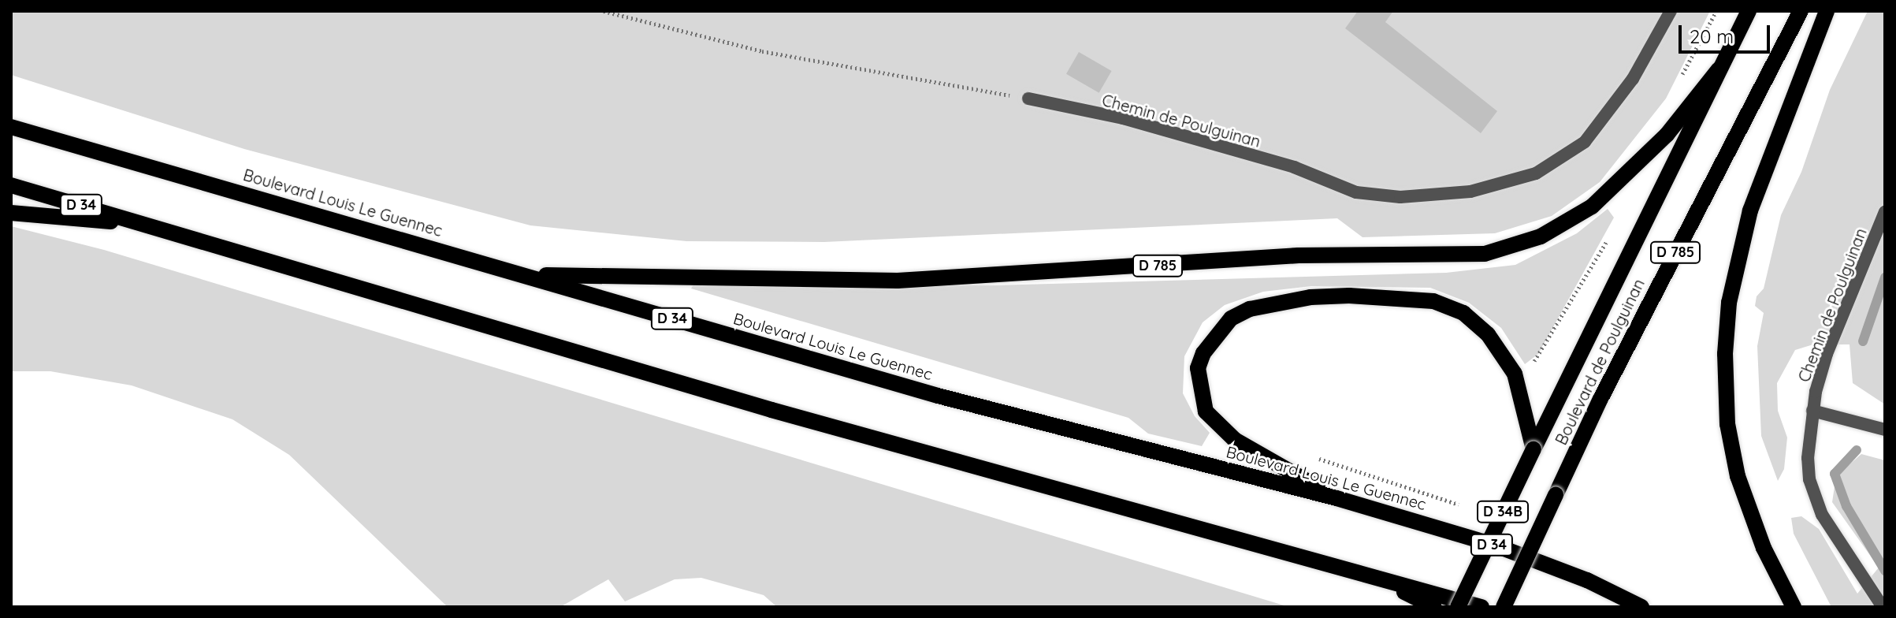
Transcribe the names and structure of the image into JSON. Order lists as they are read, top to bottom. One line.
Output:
{"streets":{"main road":["Boulevard Louis Le Guennec","D 34","D 785","Boulevard de Poulguinan","D 34B"],"street":["Chemin de Poulguinan"]},"crossings":[["Boulevard Louis Le Guennec","D 785"],["D 785","Boulevard de Poulguinan"],["Boulevard de Poulguinan","D 34B"]],"scale_bar":"20 m"}
